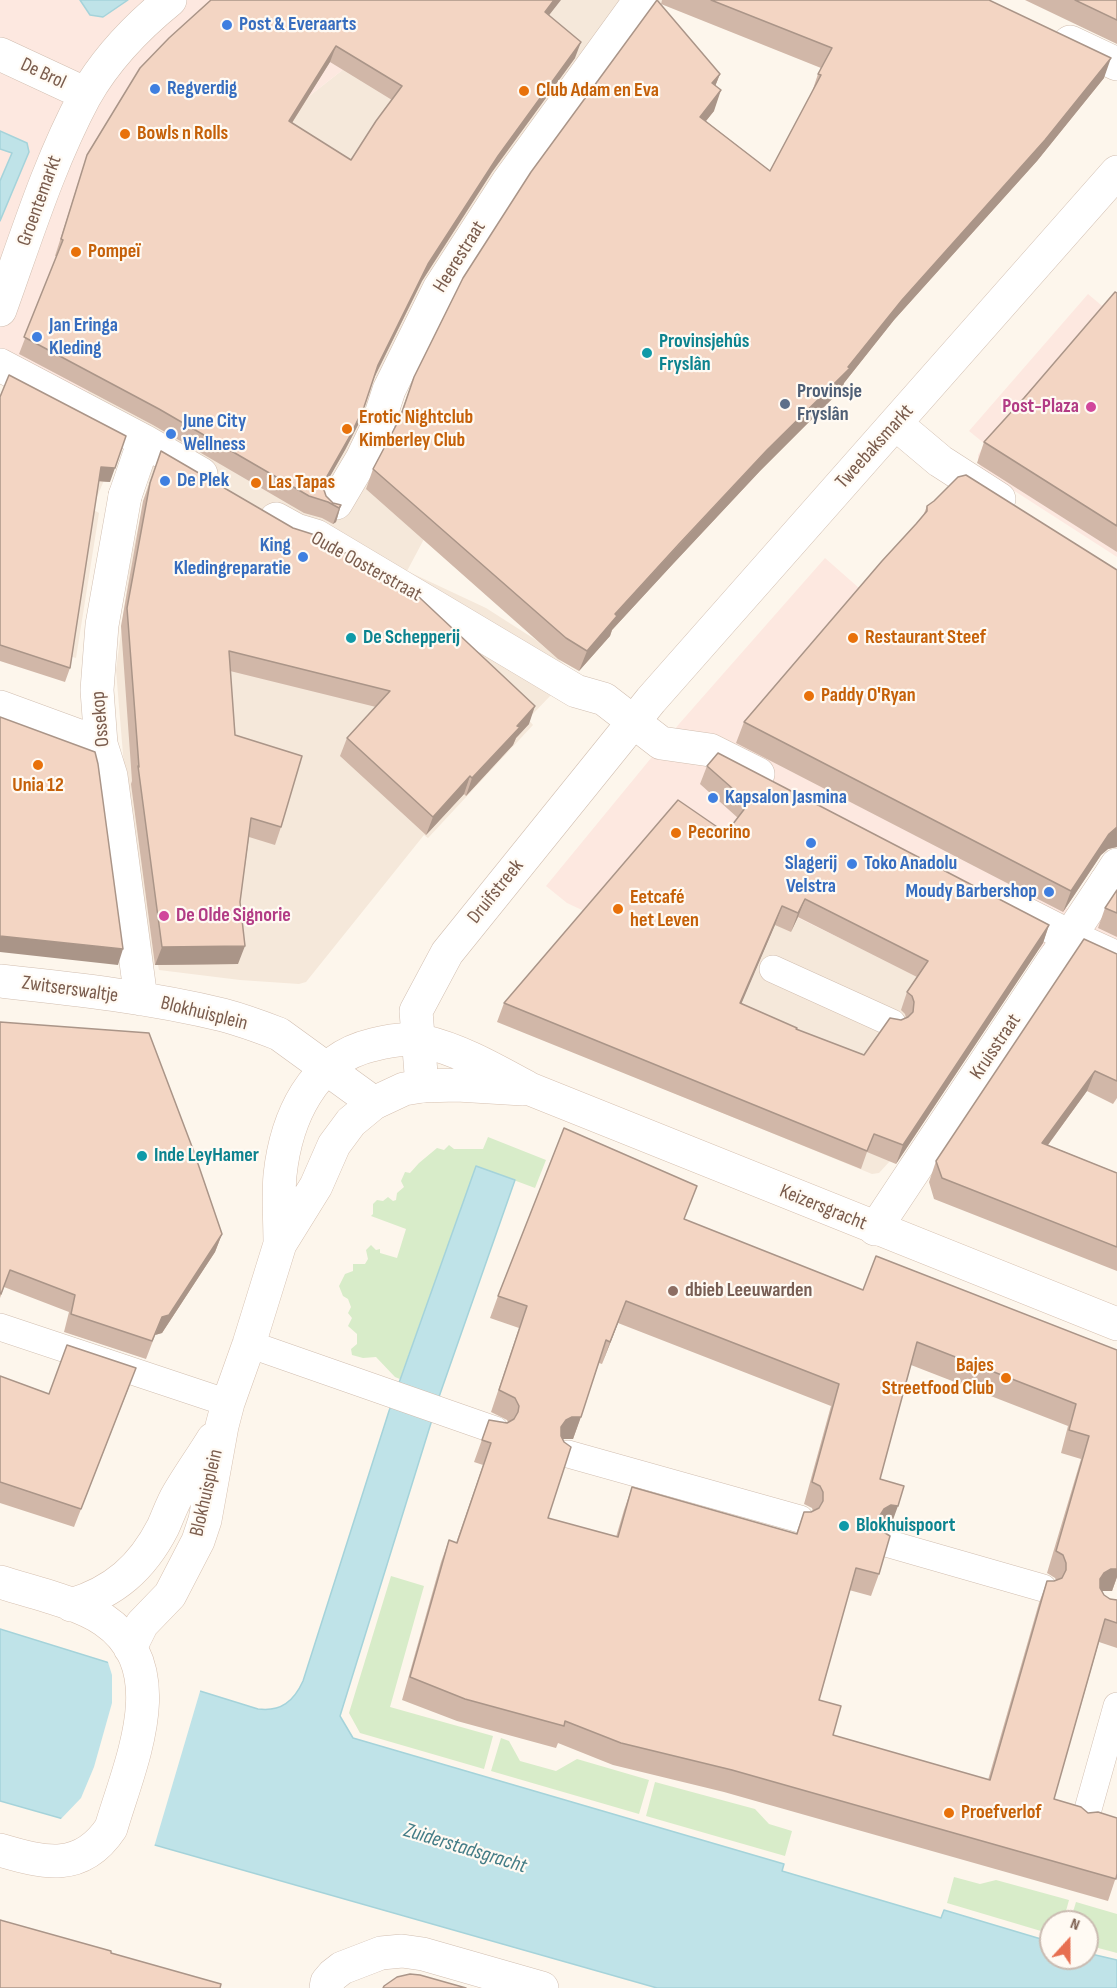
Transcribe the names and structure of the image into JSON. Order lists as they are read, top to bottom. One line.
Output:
{"streets":{"street":["De Brol","Groentemarkt","Heerestraat","Tweebaksmarkt","Oude Oosterstraat","Ossekop","Druifstreek","Zwitserswaltje","Blokhuisplein","Kruisstraat","Keizersgracht"]},"crossings":[["De Brol","Groentemarkt"],["Heerestraat","Oude Oosterstraat"],["Tweebaksmarkt","Oude Oosterstraat"],["Tweebaksmarkt","Druifstreek"],["Oude Oosterstraat","Druifstreek"],["Ossekop","Zwitserswaltje"],["Ossekop","Blokhuisplein"],["Druifstreek","Blokhuisplein"],["Druifstreek","Keizersgracht"],["Zwitserswaltje","Blokhuisplein"],["Blokhuisplein","Keizersgracht"],["Kruisstraat","Keizersgracht"]],"water":["Zuiderstadsgracht"],"places":["Post & Everaarts","Regverdig","Club Adam en Eva","Bowls n Rolls","Pompeï","Jan Eringa Kleding","Provinsjehûs Fryslân","Provinsje Fryslân","Post-Plaza","Erotic Nightclub Kimberley Club","June City Wellness","De Plek","Las Tapas","King Kledingreparatie","De Schepperij","Restaurant Steef","Paddy O'Ryan","Unia 12","Kapsalon Jasmina","Pecorino","Slagerij Velstra","Toko Anadolu","Moudy Barbershop","Eetcafé het Leven","De Olde Signorie","Inde LeyHamer","dbieb Leeuwarden","Bajes Streetfood Club","Blokhuispoort","Proefverlof"],"north":"top"}
